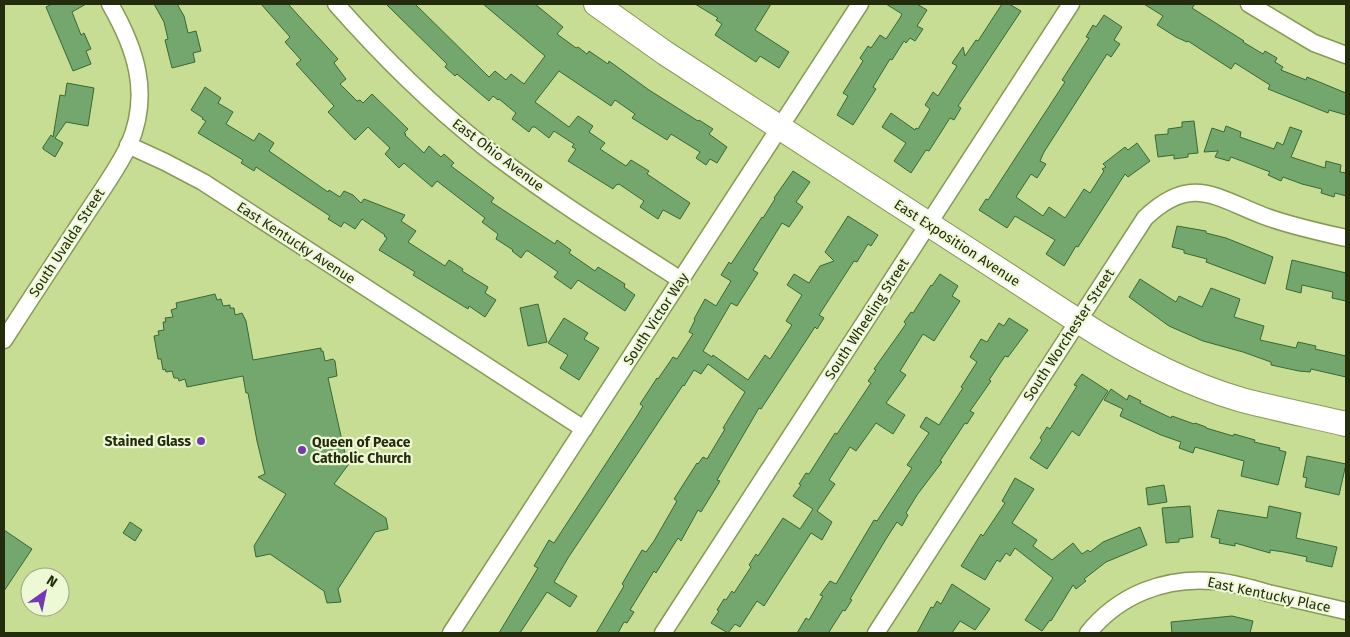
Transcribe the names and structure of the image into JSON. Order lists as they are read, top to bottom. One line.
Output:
{"streets":{"street":["East Ohio Avenue","South Uvalda Street","East Kentucky Avenue","East Exposition Avenue","South Victor Way","South Wheeling Street","South Worchester Street","East Kentucky Place"]},"crossings":[["East Ohio Avenue","South Victor Way"],["South Uvalda Street","East Kentucky Avenue"],["East Kentucky Avenue","South Victor Way"],["East Exposition Avenue","South Victor Way"],["East Exposition Avenue","South Wheeling Street"],["East Exposition Avenue","South Worchester Street"]],"places":["Stained Glass","Queen of Peace Catholic Church"],"north":"top right"}
